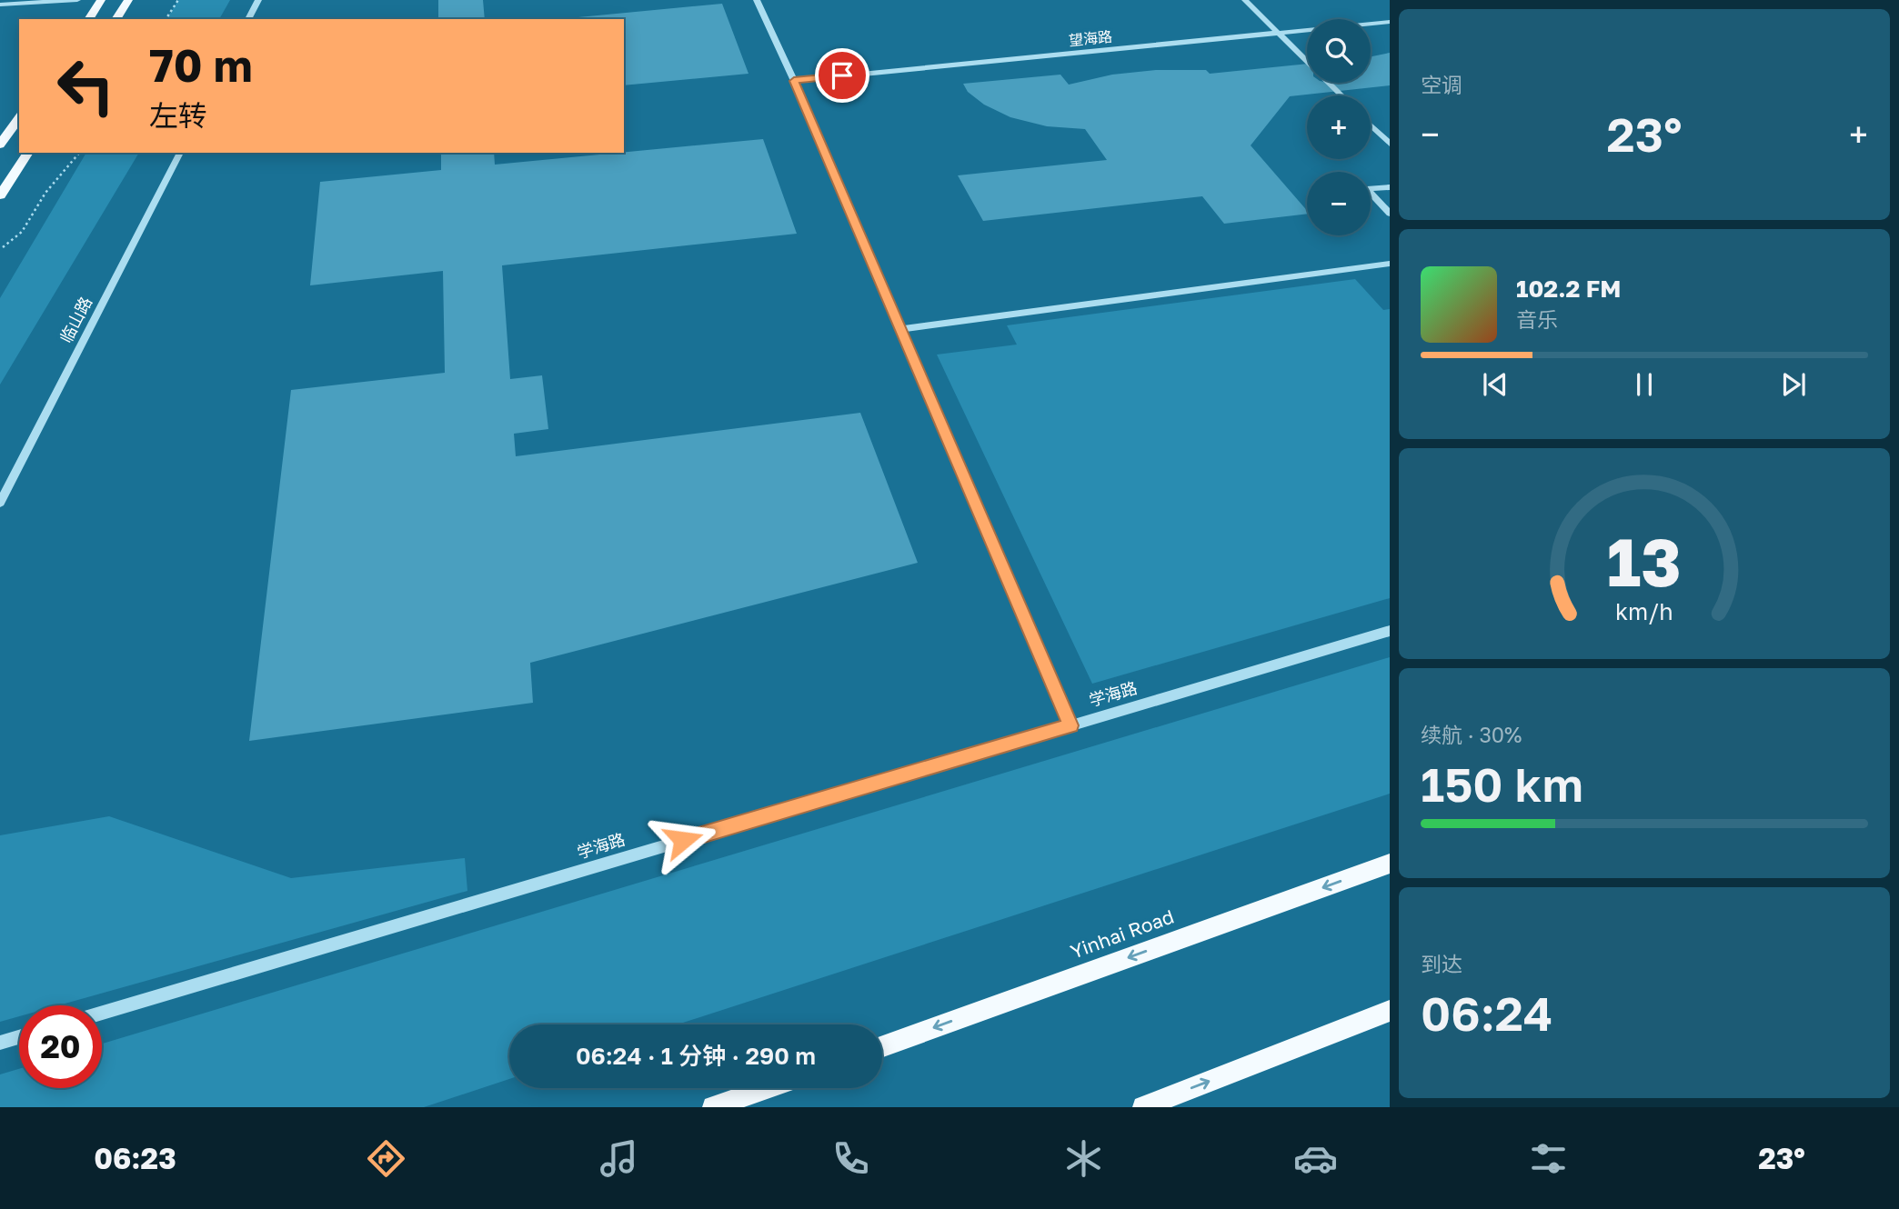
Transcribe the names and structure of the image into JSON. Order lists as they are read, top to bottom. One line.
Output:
{"streets":{"main road":["Yinhai Road"],"street":["望海路","临山路","学海路"]},"page":{"tile":["空调",["续航 · 30%","150 km"],["到达","06:24"]],"map_buttons":["+","−"],"turn":["70 m","左转"],"heat":["−","23°","+"],"song":["102.2 FM","音乐"],"limit":"20","trip":"06:24 · 1 分钟 · 290 m","tabs":["06:23","23°"],"gauge":["13","km/h"]}}
